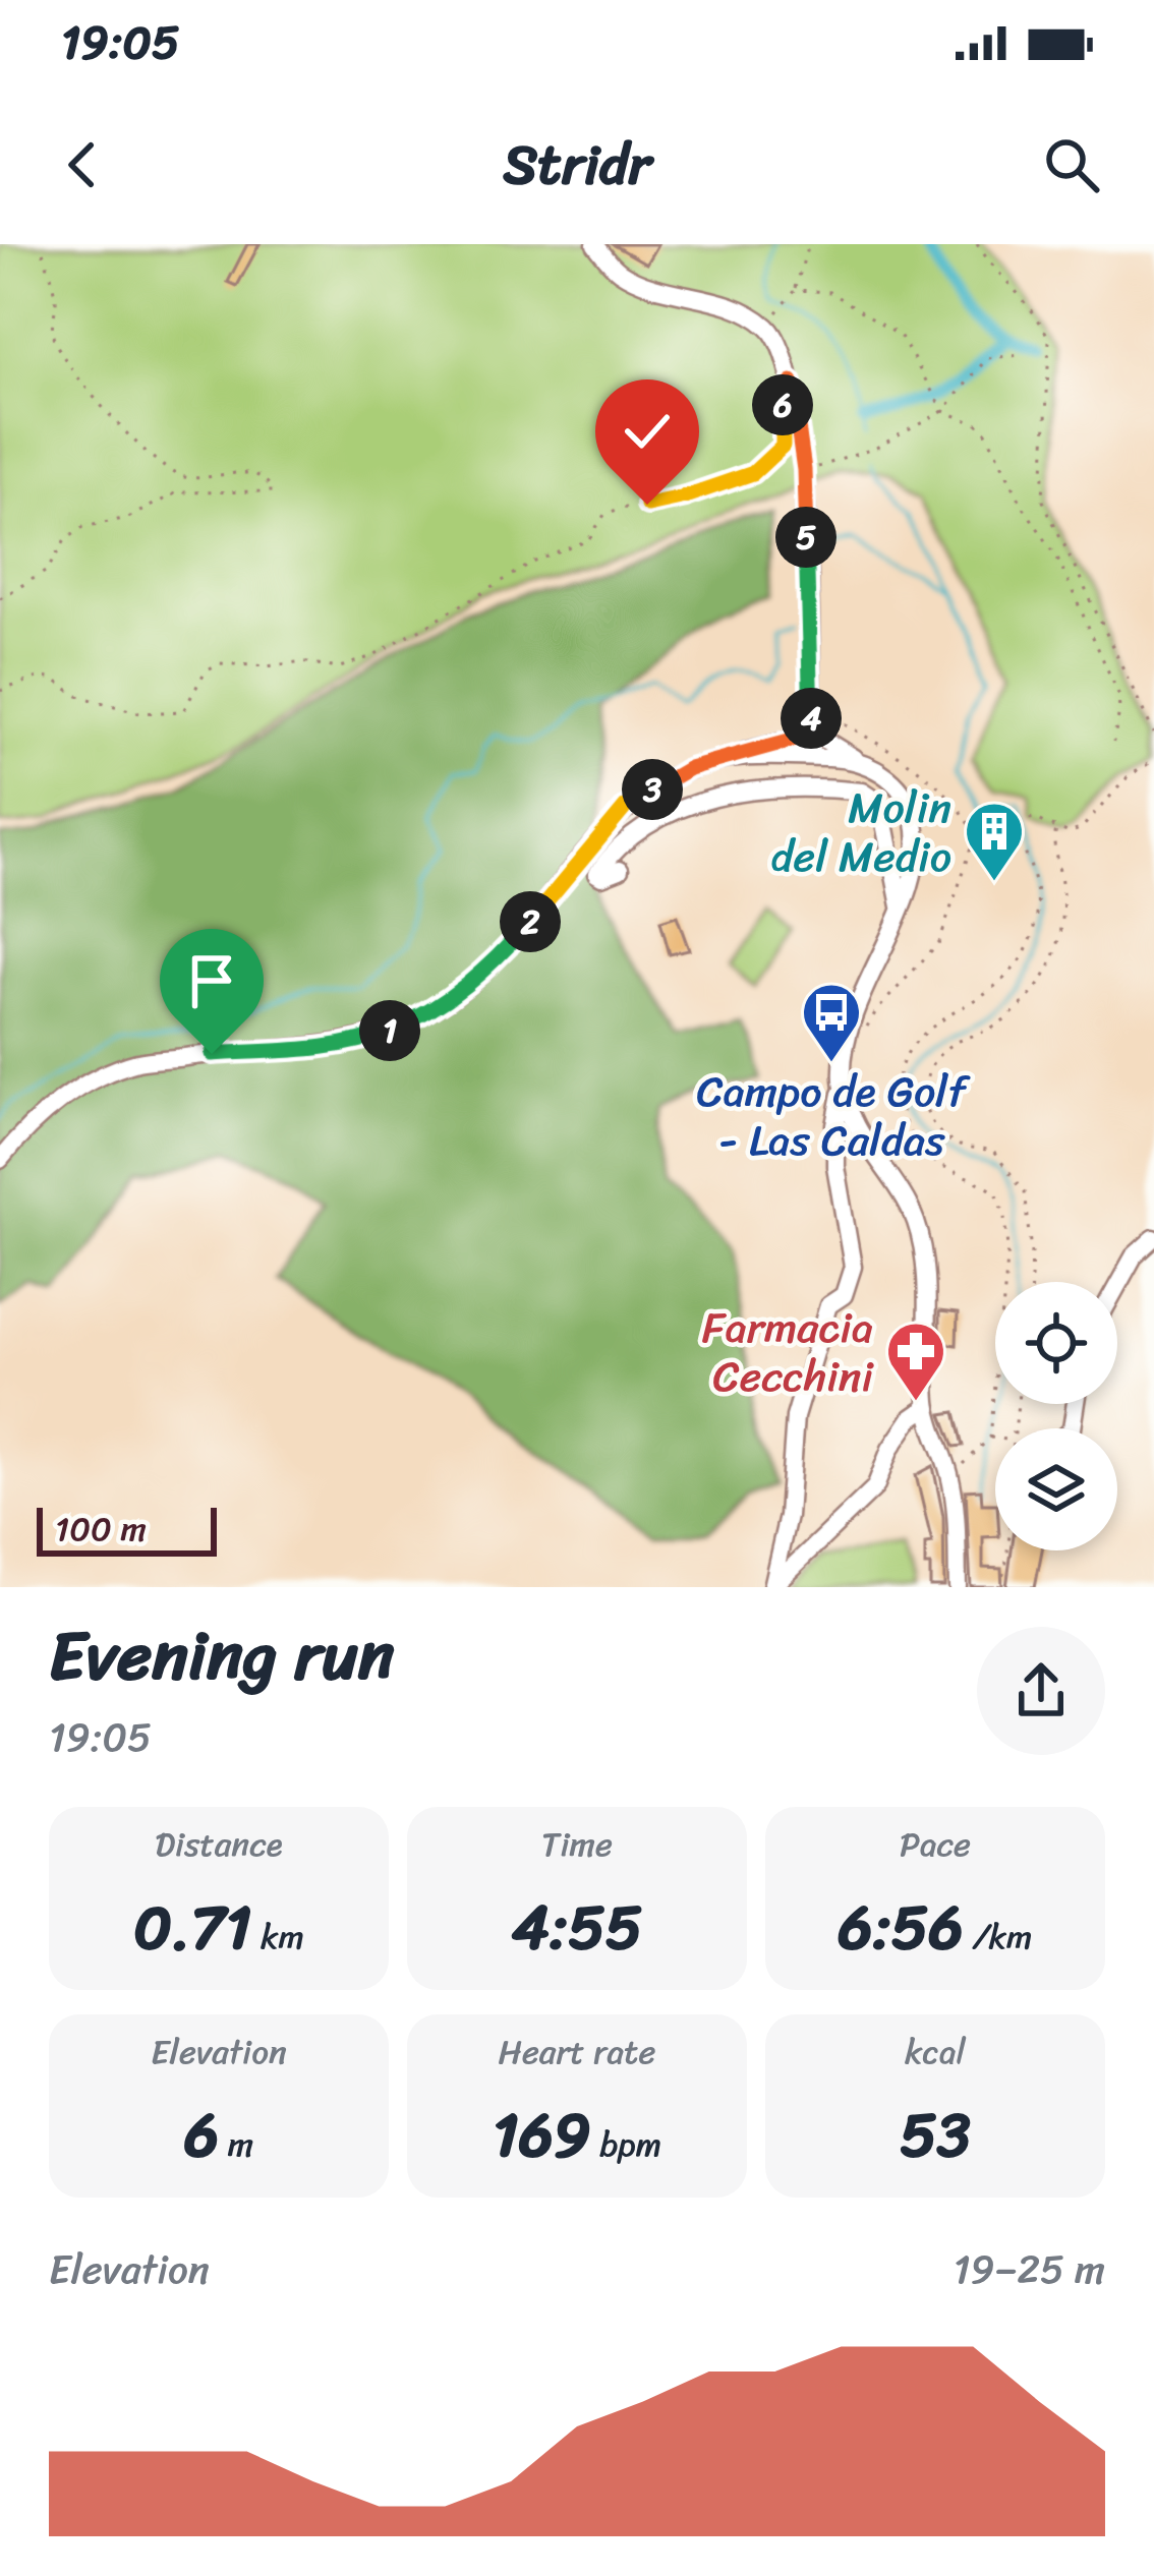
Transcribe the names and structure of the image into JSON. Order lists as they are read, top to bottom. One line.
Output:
{"places":{"building":["Molin del Medio"],"bus stop":["Campo de Golf - Las Caldas"],"pharmacy":["Farmacia Cecchini"]},"scale_bar":"100 m","page":{"status":"19:05","header":"Stridr","pins":["6","5","4","3","2","1"],"scale":"100 m","heading":["Evening run","19:05"],"stats":[["Distance","0.71 km"],["Time","4:55"],["Pace","6:56 /km"],["Elevation","6 m"],["Heart rate","169 bpm"],["kcal","53"]],"chart":["Elevation","19–25 m"]}}
